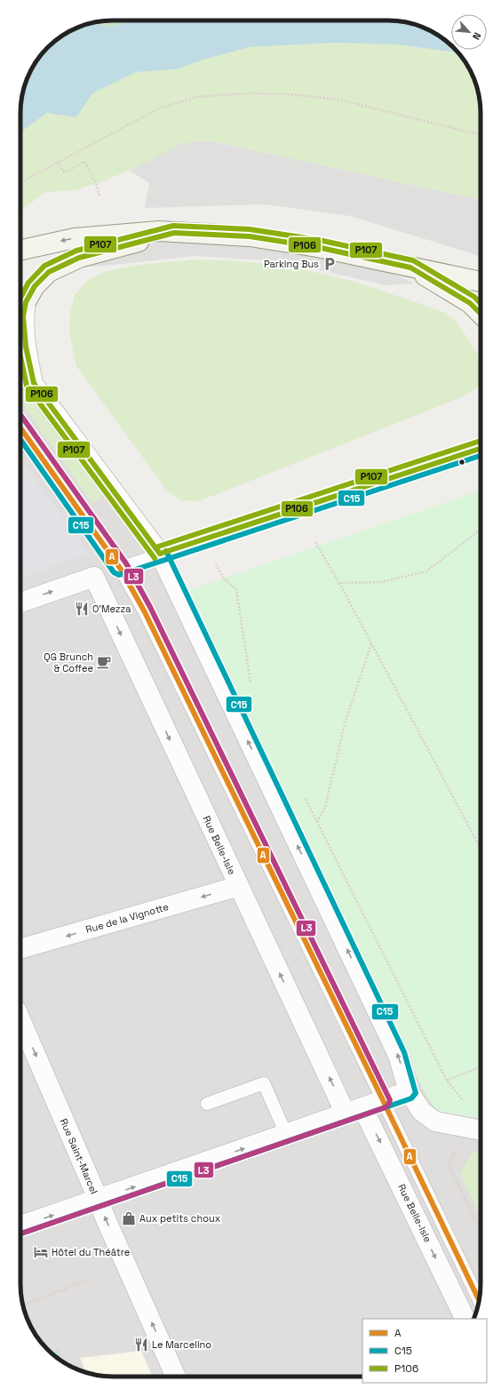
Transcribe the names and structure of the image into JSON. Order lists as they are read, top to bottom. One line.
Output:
{"streets":{"street":["Rue Belle-Isle","Rue de la Vignotte","Rue Saint-Marcel"]},"crossings":[["Rue Belle-Isle","Rue de la Vignotte"]],"one_way":["Rue de la Vignotte"],"places":{"parking":["Parking Bus"],"restaurant":["O'Mezza","Le Marcelino"],"cafe":["QG Brunch & Coffee"],"shop":["Aux petits choux"],"hotel":["Hôtel du Théâtre"]},"lines":["transit line P107","transit line P106","transit line L3","transit line A","transit line C15"],"legend":["A","C15","P106"],"north":"bottom right"}
